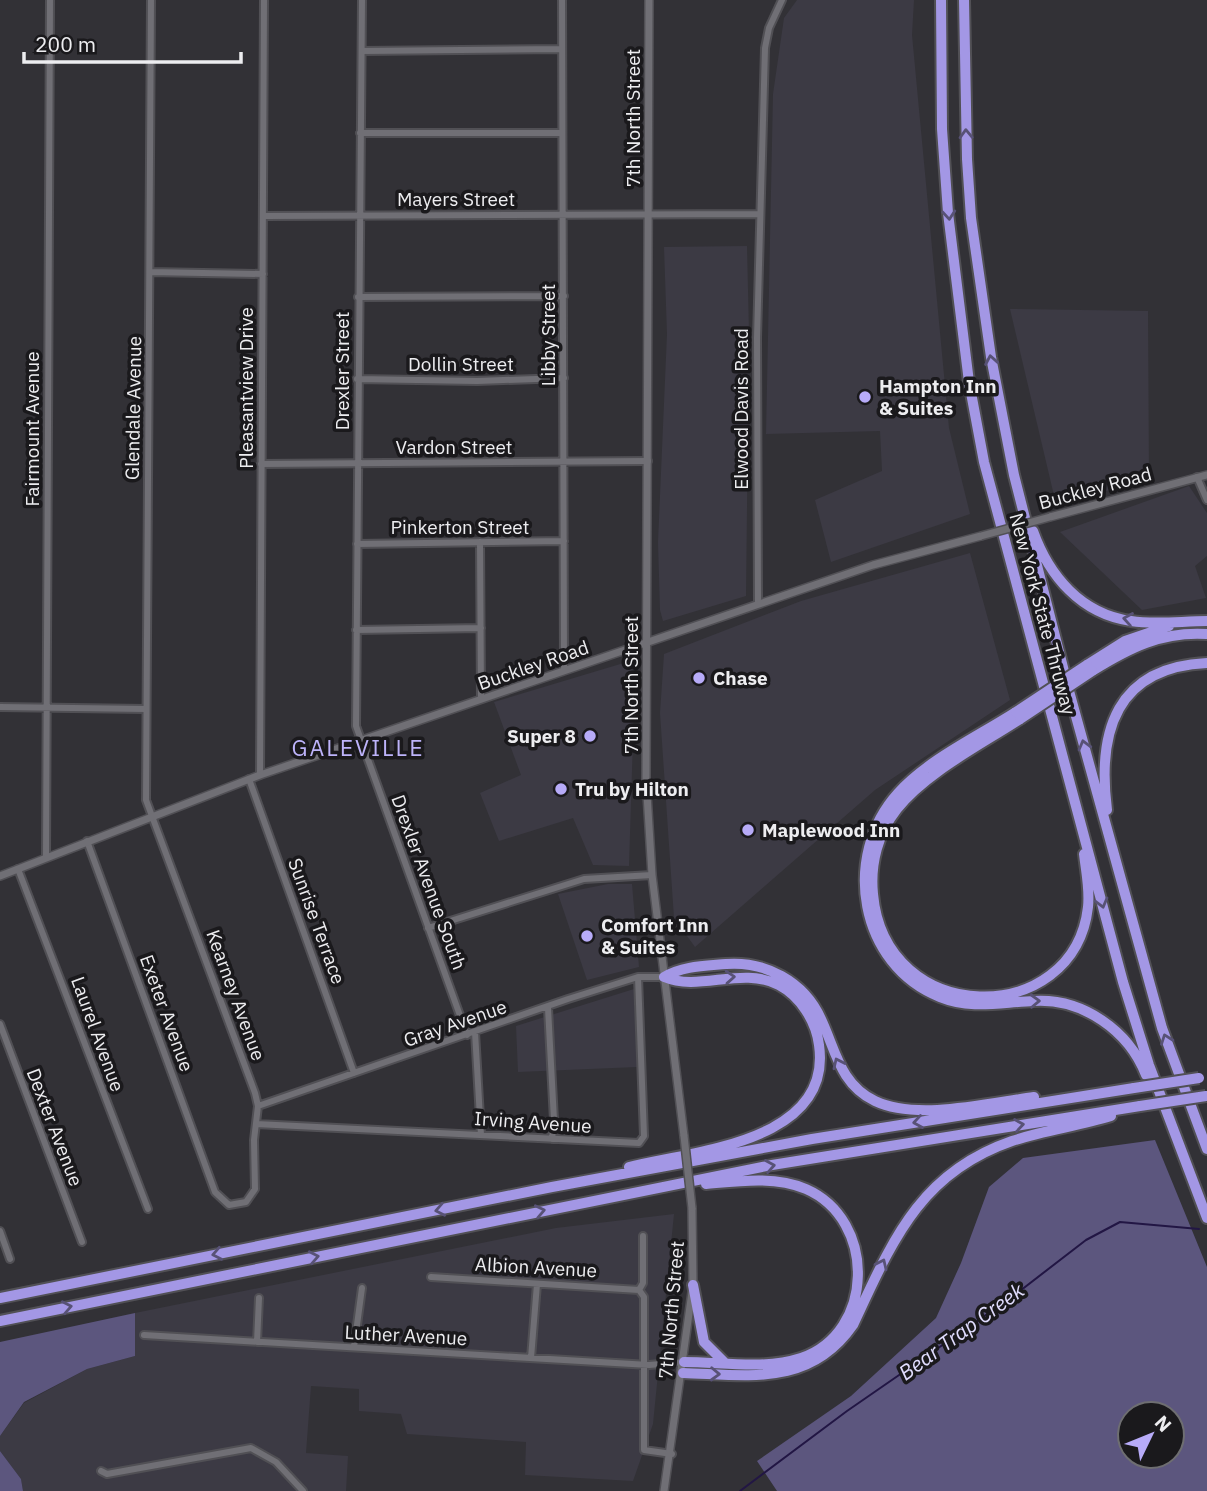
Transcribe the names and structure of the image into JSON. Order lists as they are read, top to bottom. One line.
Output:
{"streets":{"highway":["New York State Thruway"],"street":["7th North Street","Mayers Street","Libby Street","Dollin Street","Drexler Street","Pleasantview Drive","Glendale Avenue","Elwood Davis Road","Fairmount Avenue","Vardon Street","Buckley Road","Pinkerton Street","Drexler Avenue South","Sunrise Terrace","Kearney Avenue","Exeter Avenue","Gray Avenue","Laurel Avenue","Irving Avenue","Dexter Avenue","Albion Avenue","Luther Avenue"]},"crossings":[["7th North Street","Mayers Street"],["7th North Street","Vardon Street"],["7th North Street","Buckley Road"],["7th North Street","Gray Avenue"],["7th North Street","Luther Avenue"],["Mayers Street","Libby Street"],["Mayers Street","Drexler Street"],["Mayers Street","Pleasantview Drive"],["Libby Street","Dollin Street"],["Libby Street","Vardon Street"],["Libby Street","Buckley Road"],["Libby Street","Pinkerton Street"],["Dollin Street","Drexler Street"],["Drexler Street","Vardon Street"],["Drexler Street","Buckley Road"],["Drexler Street","Pinkerton Street"],["Drexler Street","Drexler Avenue South"],["Pleasantview Drive","Vardon Street"],["Pleasantview Drive","Buckley Road"],["Glendale Avenue","Buckley Road"],["Glendale Avenue","Kearney Avenue"],["Elwood Davis Road","Buckley Road"],["Fairmount Avenue","Buckley Road"],["Buckley Road","Drexler Avenue South"],["Buckley Road","Sunrise Terrace"],["Buckley Road","Kearney Avenue"],["Buckley Road","Exeter Avenue"],["Buckley Road","Laurel Avenue"],["Drexler Avenue South","Gray Avenue"],["Sunrise Terrace","Gray Avenue"],["Kearney Avenue","Exeter Avenue"],["Kearney Avenue","Gray Avenue"],["Kearney Avenue","Irving Avenue"],["Gray Avenue","Irving Avenue"]],"districts":["GALEVILLE"],"water":["Bear Trap Creek"],"places":["Hampton Inn & Suites","Chase","Super 8","Tru by Hilton","Maplewood Inn","Comfort Inn & Suites"],"scale_bar":"200 m","north":"top right"}
